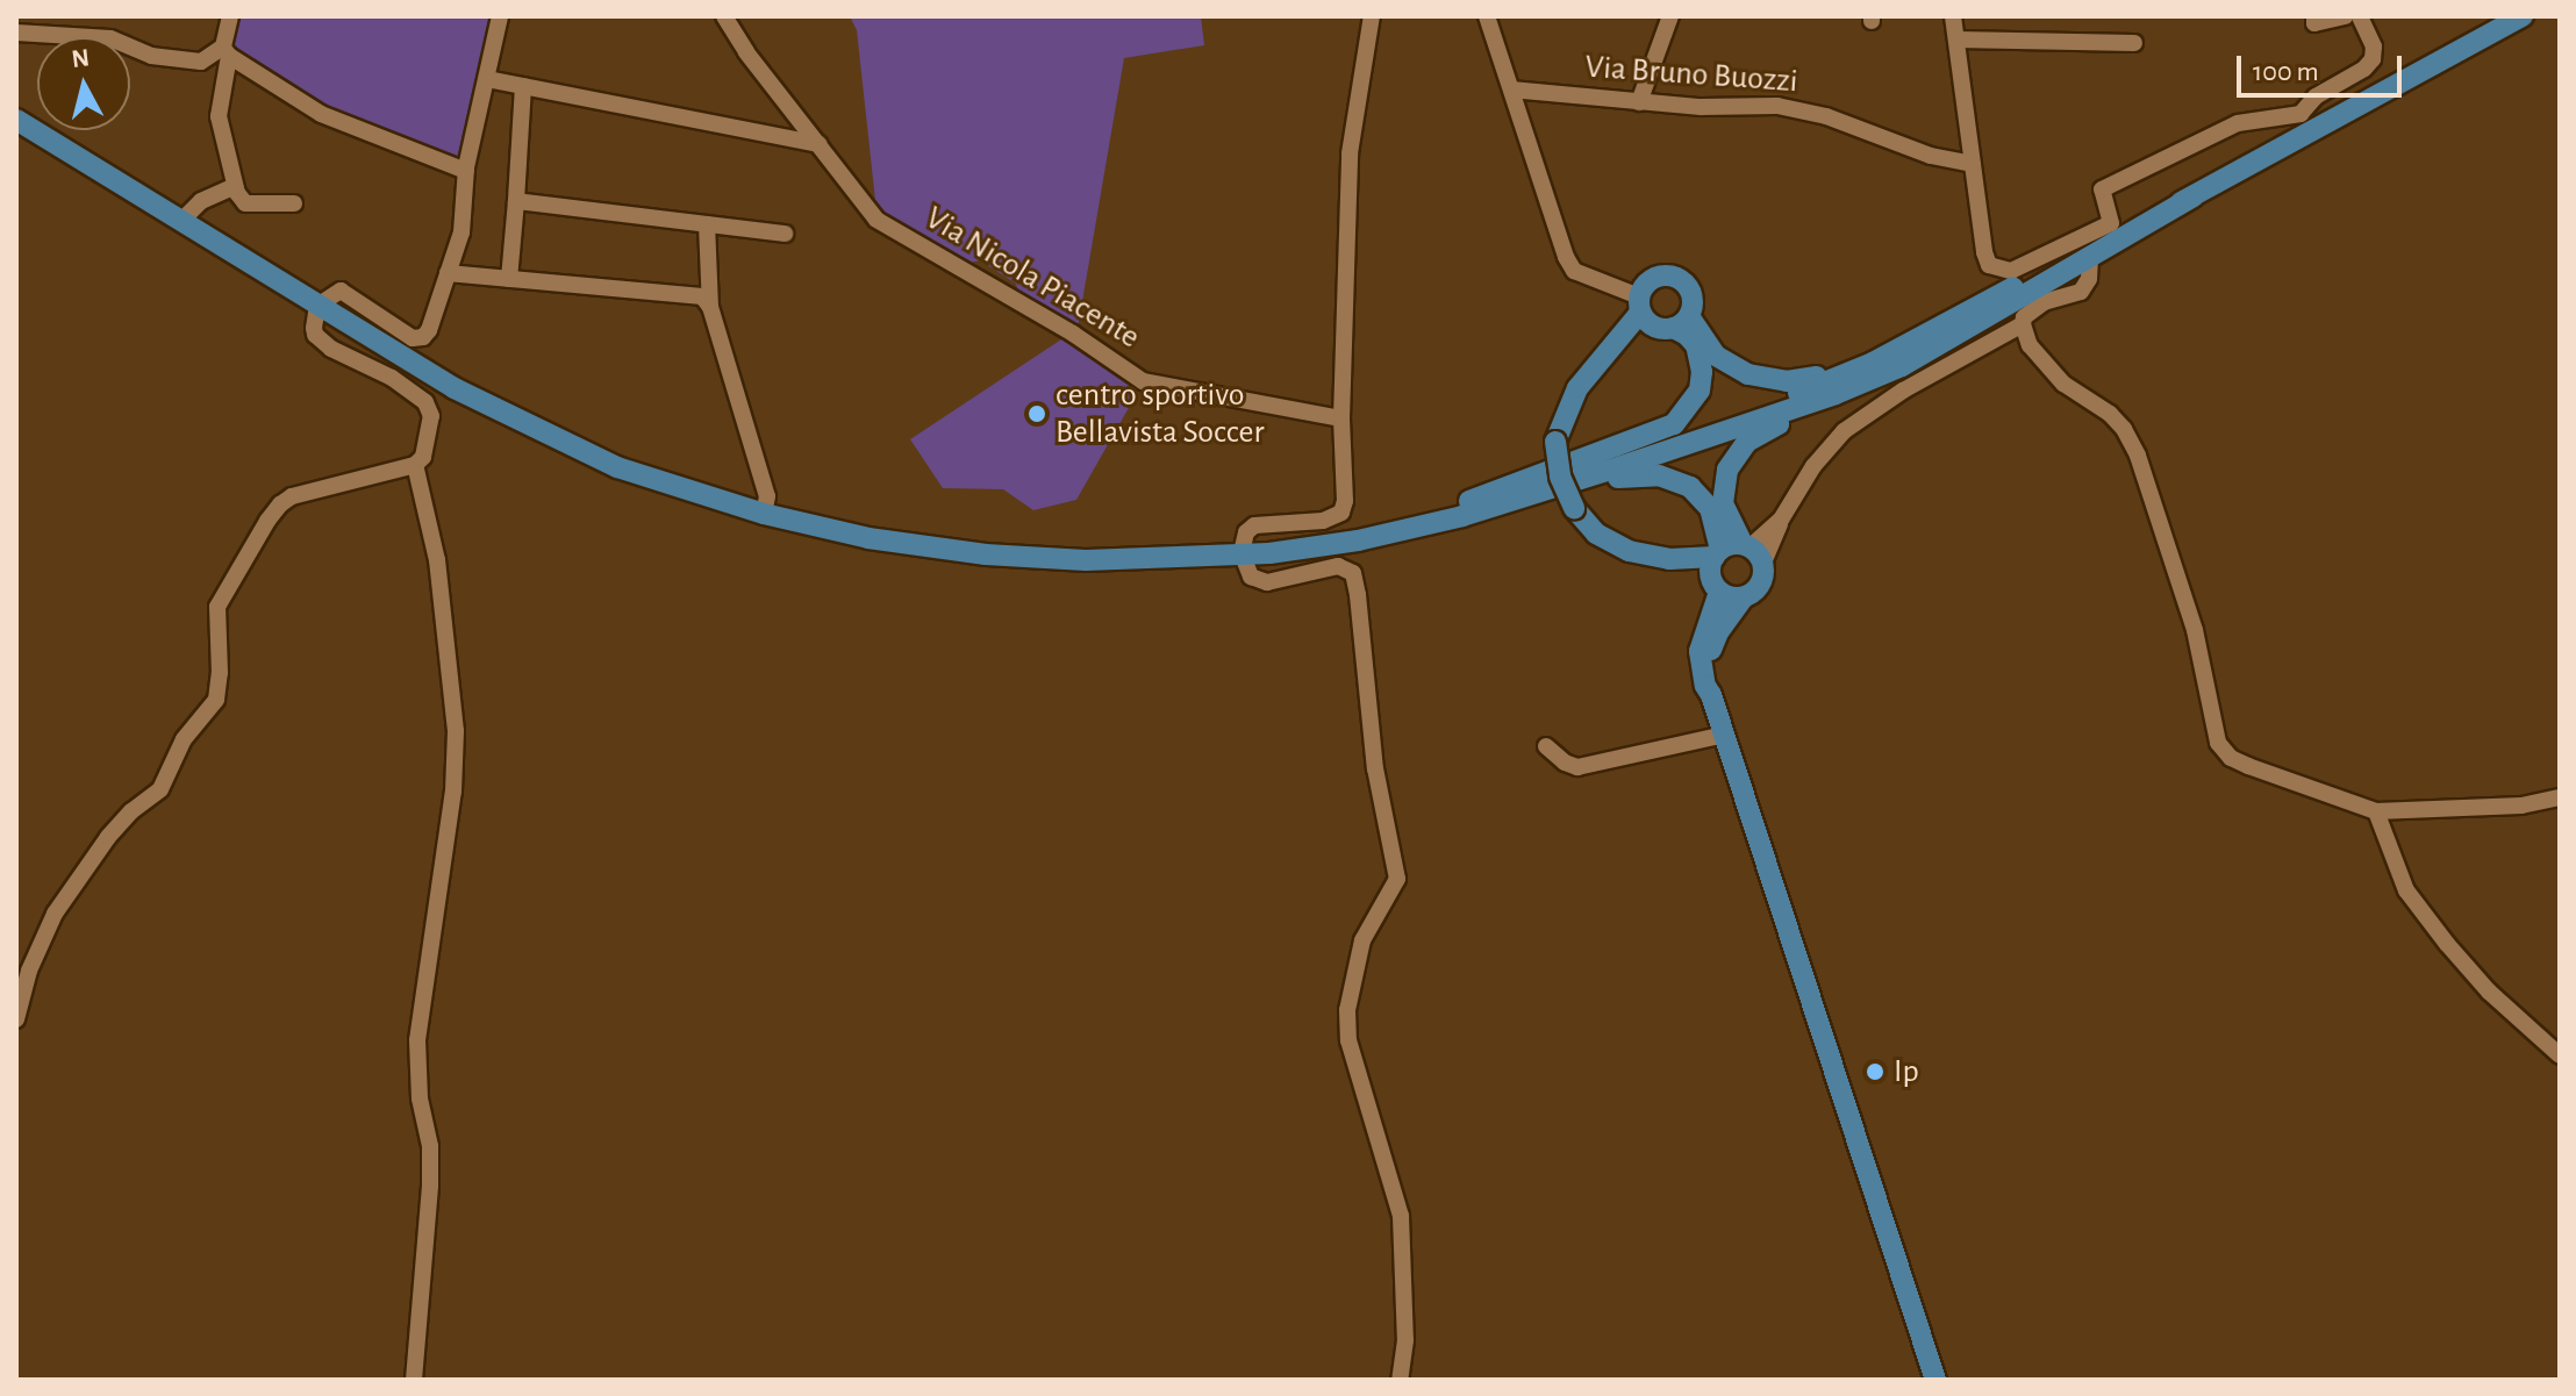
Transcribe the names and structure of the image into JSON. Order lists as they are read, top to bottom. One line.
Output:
{"streets":{"street":["Via Bruno Buozzi","Via Nicola Piacente"]},"places":["centro sportivo Bellavista Soccer","Ip"],"scale_bar":"100 m","north":"top"}
